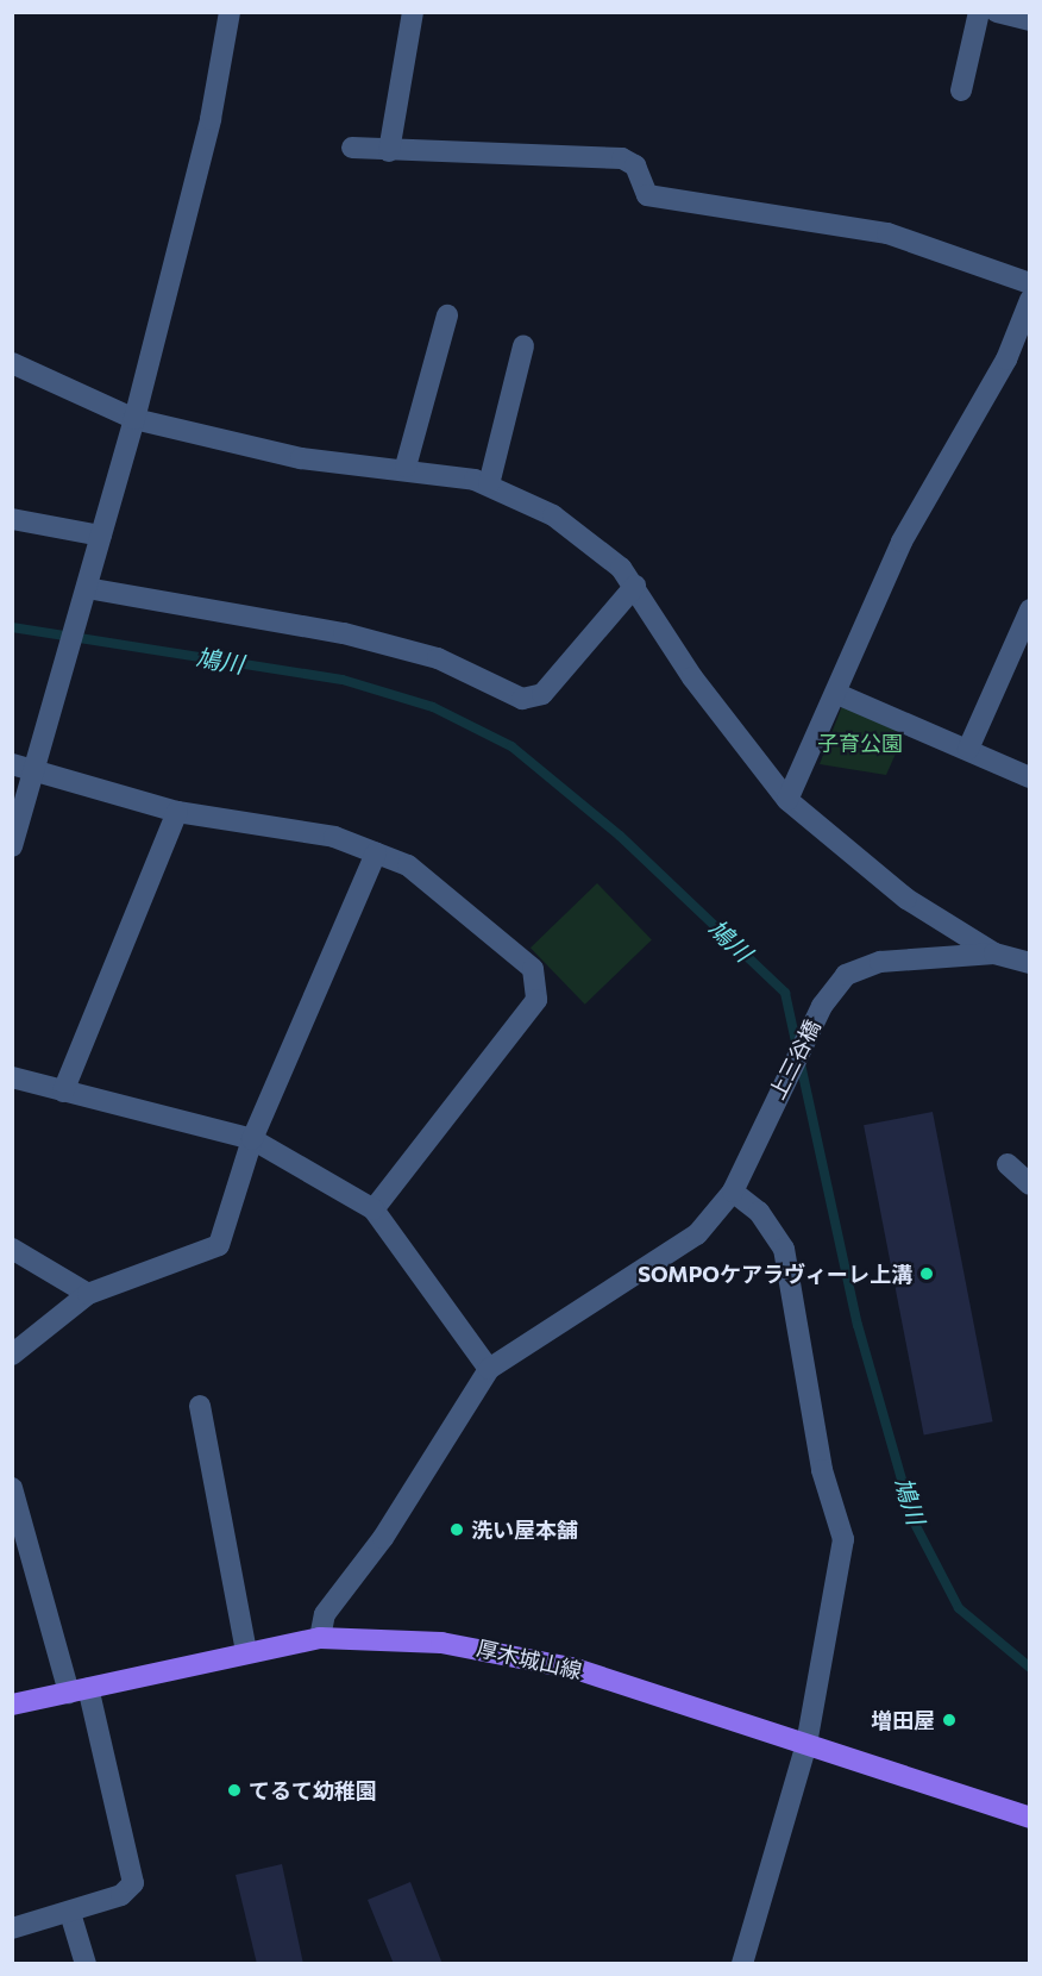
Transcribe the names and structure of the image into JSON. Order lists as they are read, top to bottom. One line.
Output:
{"streets":{"main road":["厚木城山線"],"street":["上三谷橋"]},"water":["鳩川"],"parks":["子育公園"],"places":["SOMPOケアラヴィーレ上溝","洗い屋本舗","増田屋","てるて幼稚園"]}
